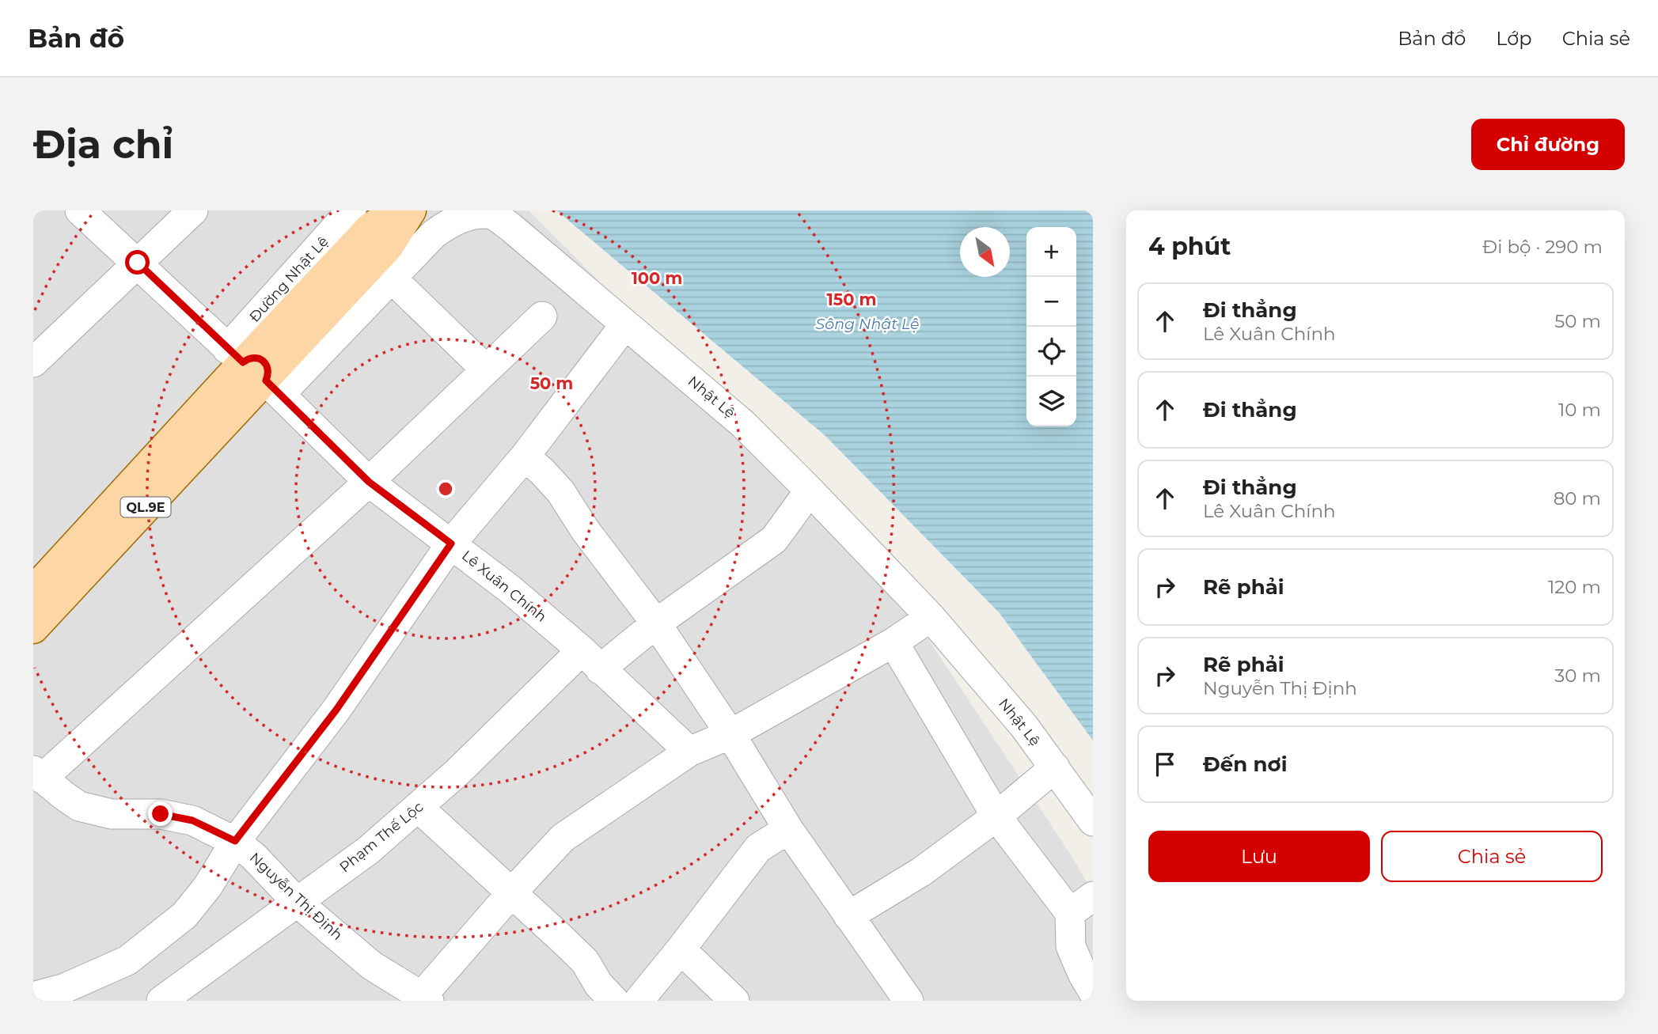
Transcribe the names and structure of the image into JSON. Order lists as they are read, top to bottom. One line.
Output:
{"streets":{"main road":["QL.9E"],"street":["Đường Nhật Lệ","Nhật Lệ","Lê Xuân Chính","Phạm Thế Lộc","Nguyễn Thị Định"]},"crossings":[["Đường Nhật Lệ","Nhật Lệ"],["Đường Nhật Lệ","QL.9E"],["Đường Nhật Lệ","Lê Xuân Chính"],["Nhật Lệ","QL.9E"],["Nhật Lệ","Lê Xuân Chính"],["Nhật Lệ","Phạm Thế Lộc"],["QL.9E","Lê Xuân Chính"],["Lê Xuân Chính","Phạm Thế Lộc"],["Phạm Thế Lộc","Nguyễn Thị Định"]],"water":["Sông Nhật Lệ"],"north":"bottom right","page":{"header":"Bản đồ","nav":["Bản đồ","Lớp","Chia sẻ"],"buttons":["Chỉ đường",["Lưu","Chia sẻ"]],"title":"Địa chỉ","heading":["4 phút","Đi bộ · 290 m"],"map_buttons":["+","−"],"list":[["Đi thẳng","Lê Xuân Chính","50 m"],["Đi thẳng","10 m"],["Đi thẳng","Lê Xuân Chính","80 m"],["Rẽ phải","120 m"],["Rẽ phải","Nguyễn Thị Định","30 m"],"Đến nơi"]},"rings":["100 m","150 m","50 m"]}
